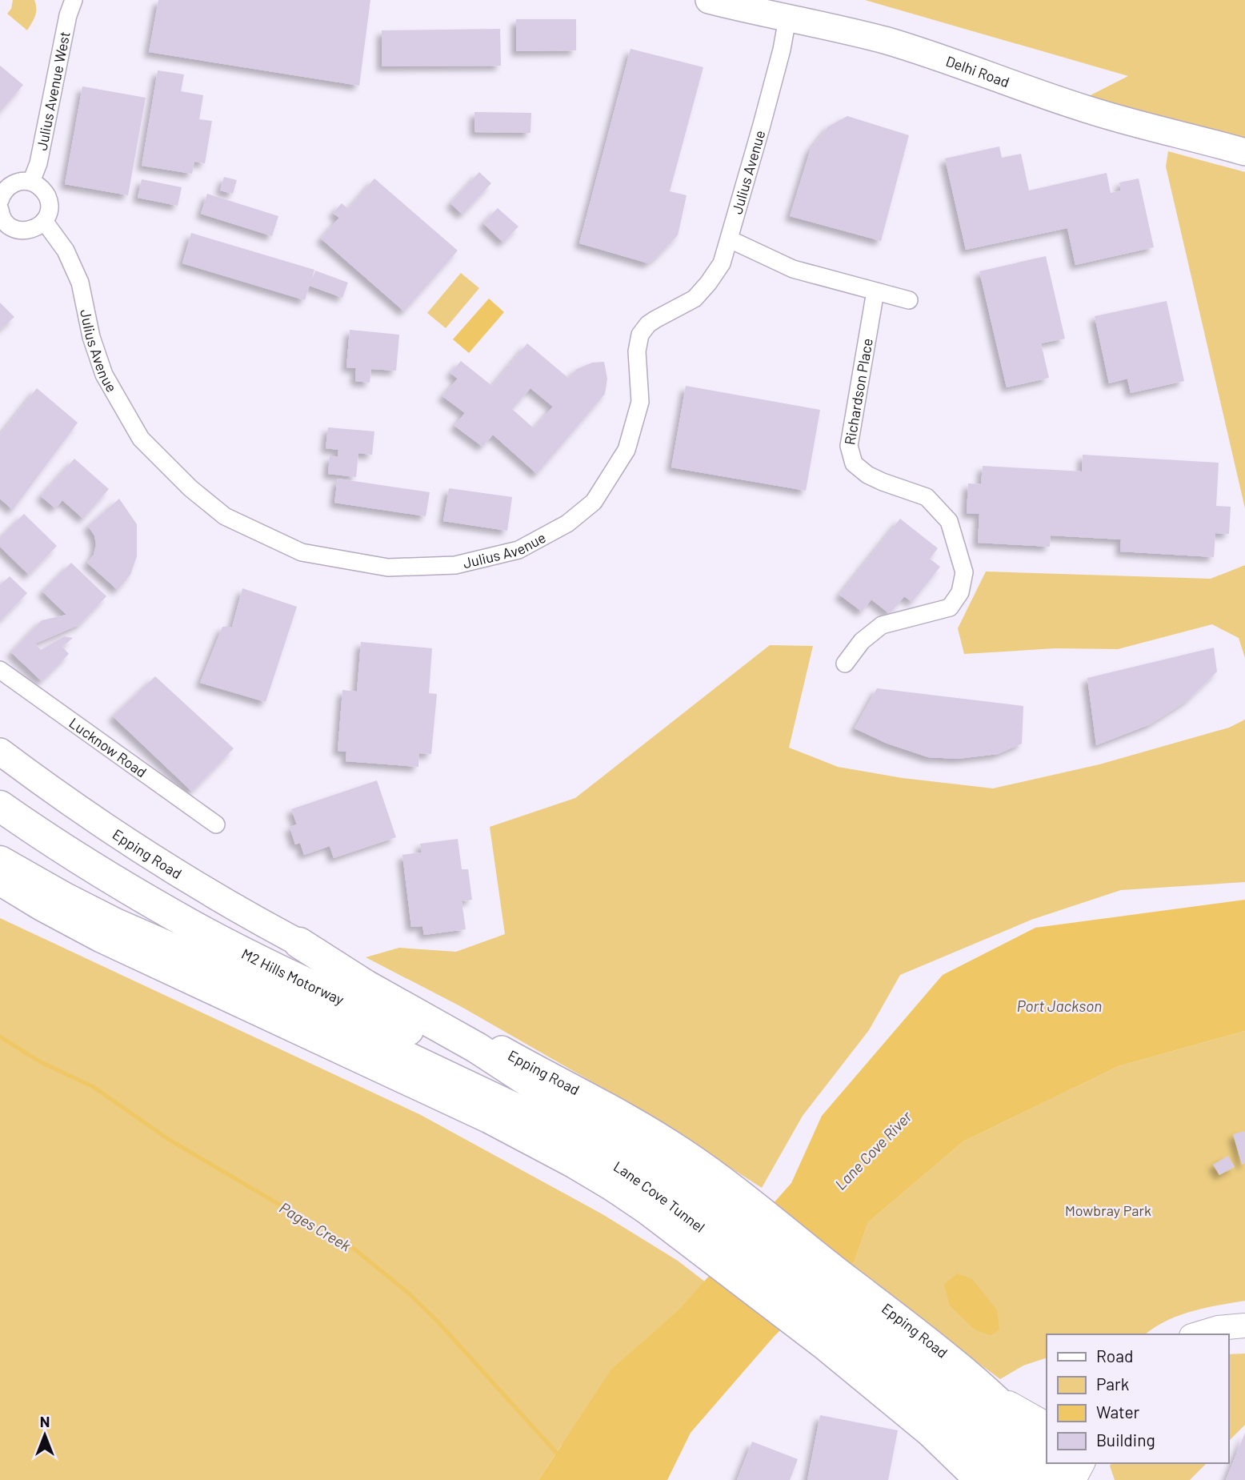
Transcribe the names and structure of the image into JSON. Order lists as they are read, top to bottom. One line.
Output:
{"streets":{"highway":["M2 Hills Motorway","Lane Cove Tunnel"],"main road":["Delhi Road","Epping Road"],"street":["Julius Avenue West","Julius Avenue","Richardson Place","Lucknow Road"]},"crossings":[["Delhi Road","Julius Avenue"],["M2 Hills Motorway","Lane Cove Tunnel"]],"water":["Port Jackson","Lane Cove River","Pages Creek"],"parks":["Mowbray Park"],"legend":["Road","Park","Water","Building"],"north":"top"}
